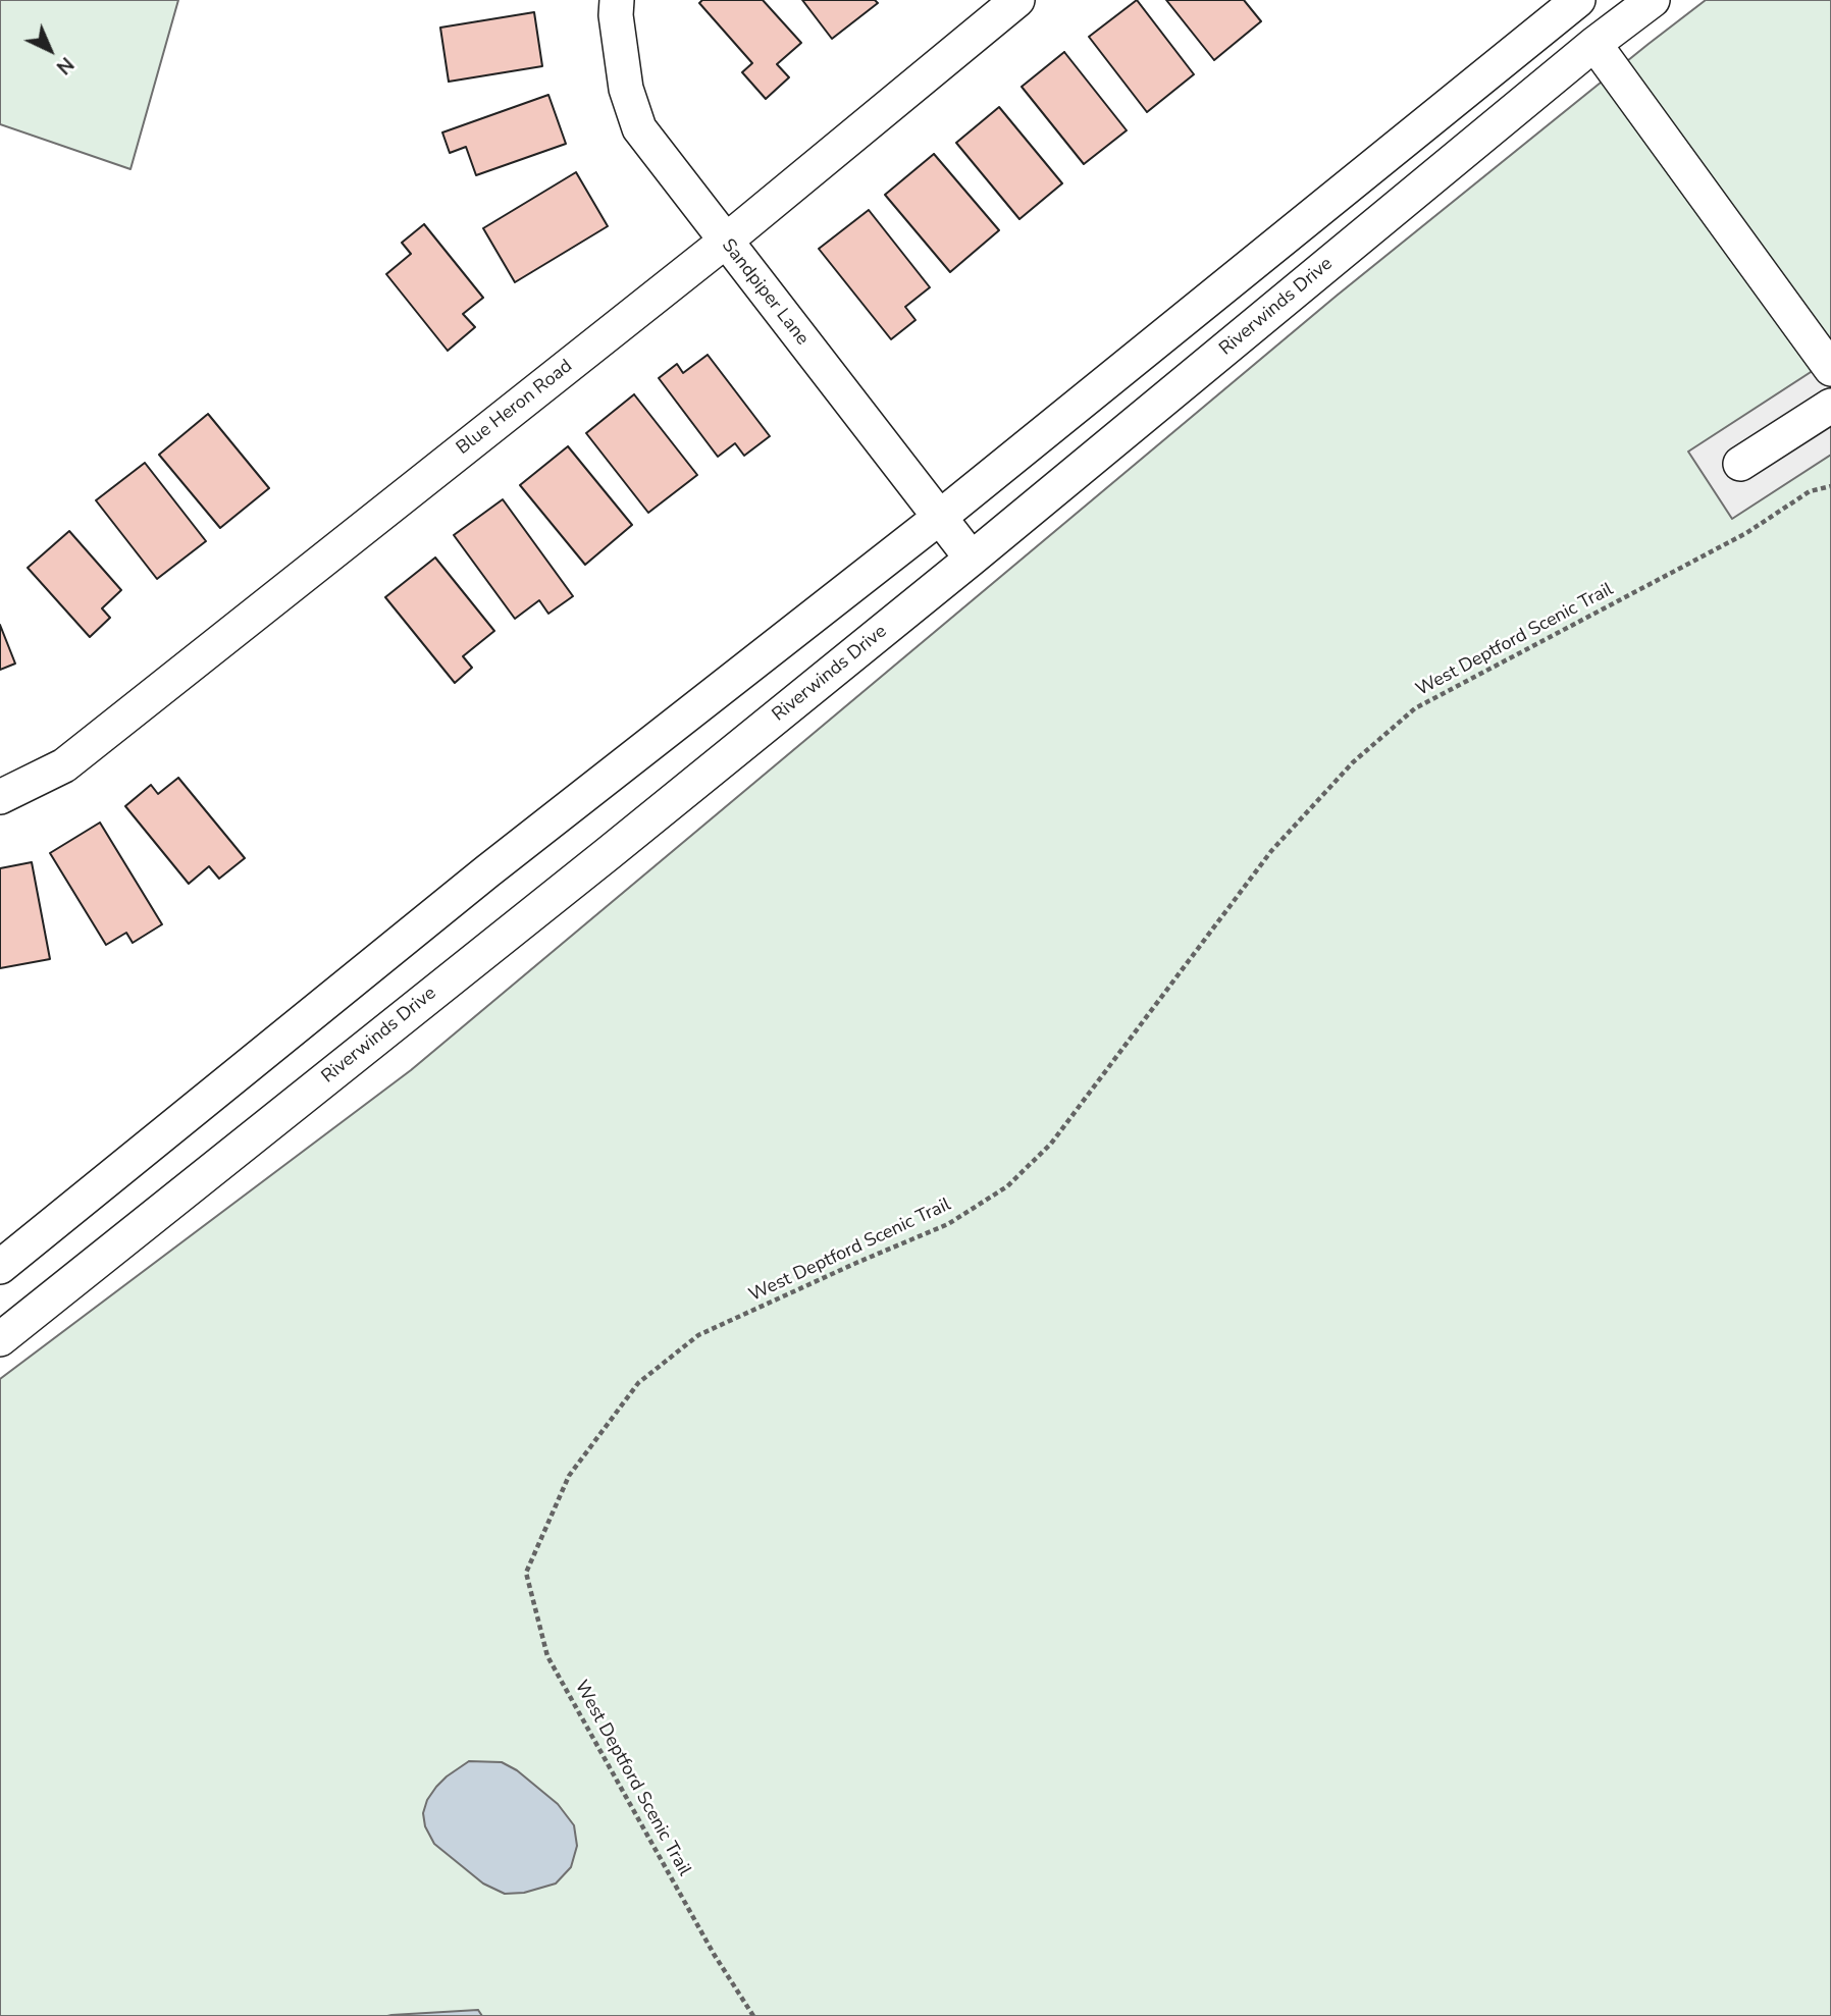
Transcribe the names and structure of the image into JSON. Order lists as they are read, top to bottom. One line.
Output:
{"streets":{"street":["Sandpiper Lane","Riverwinds Drive","Blue Heron Road"],"path":["West Deptford Scenic Trail"]},"crossings":[["Sandpiper Lane","Riverwinds Drive"],["Sandpiper Lane","Blue Heron Road"]],"north":"bottom right"}
